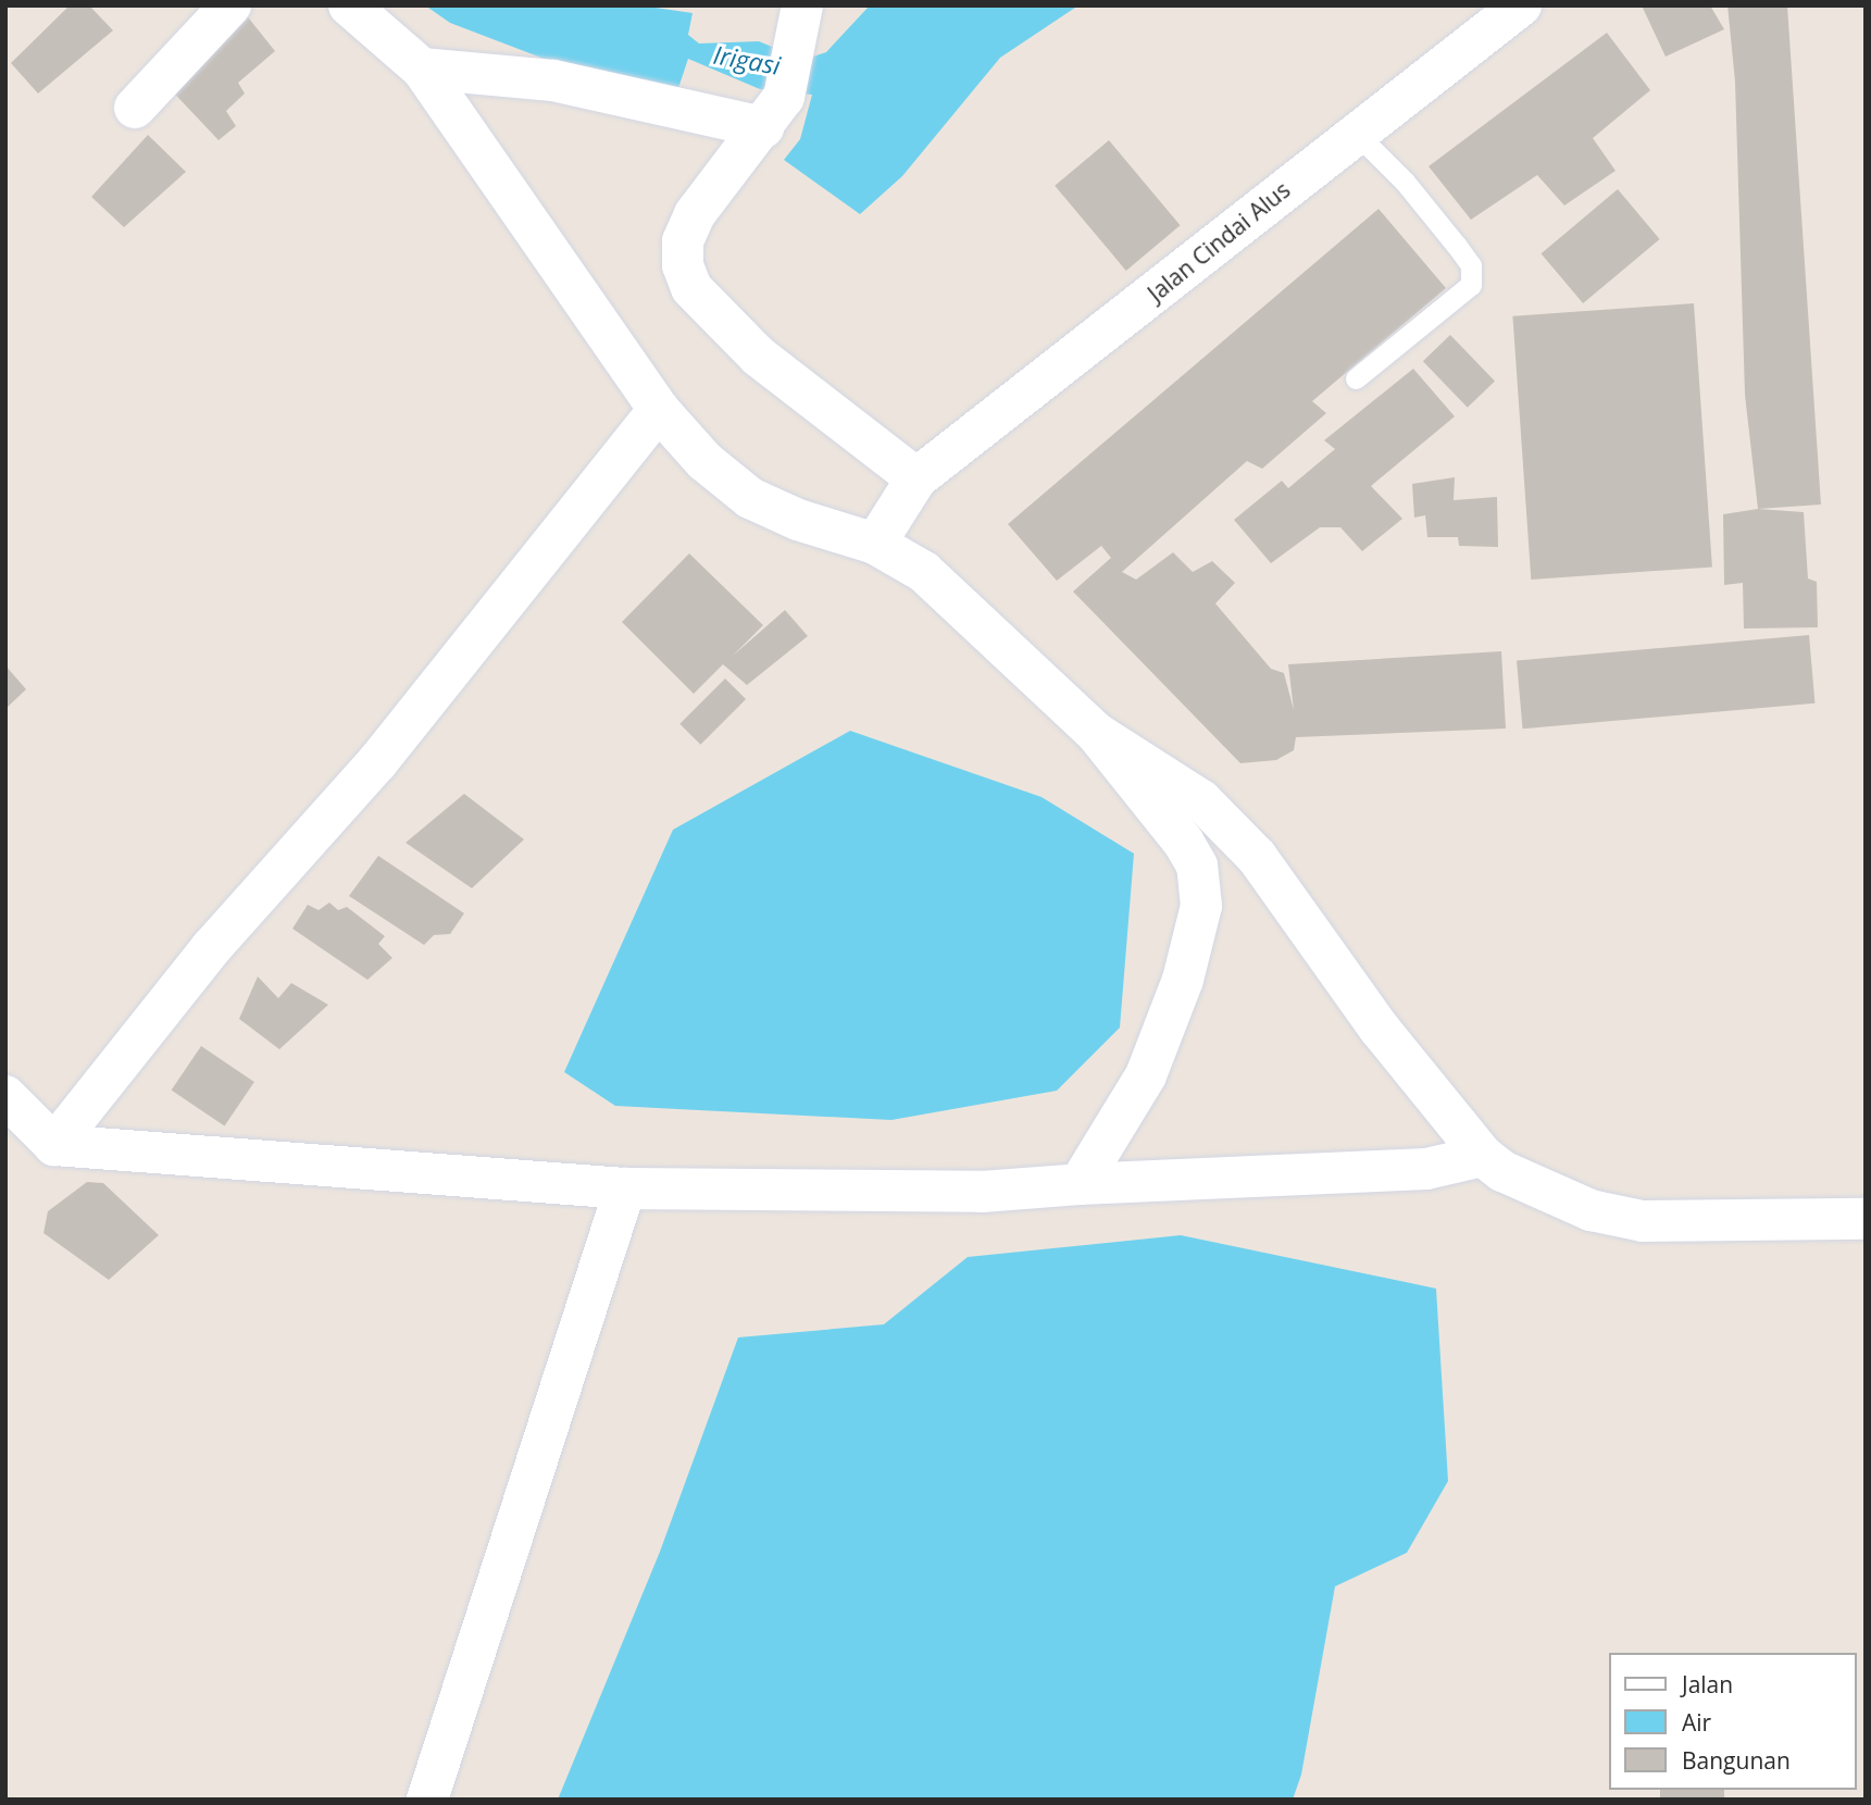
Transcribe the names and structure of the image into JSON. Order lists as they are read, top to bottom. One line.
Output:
{"streets":{"street":["Jalan Cindai Alus"]},"water":["Irigasi"],"legend":["Jalan","Air","Bangunan"]}
